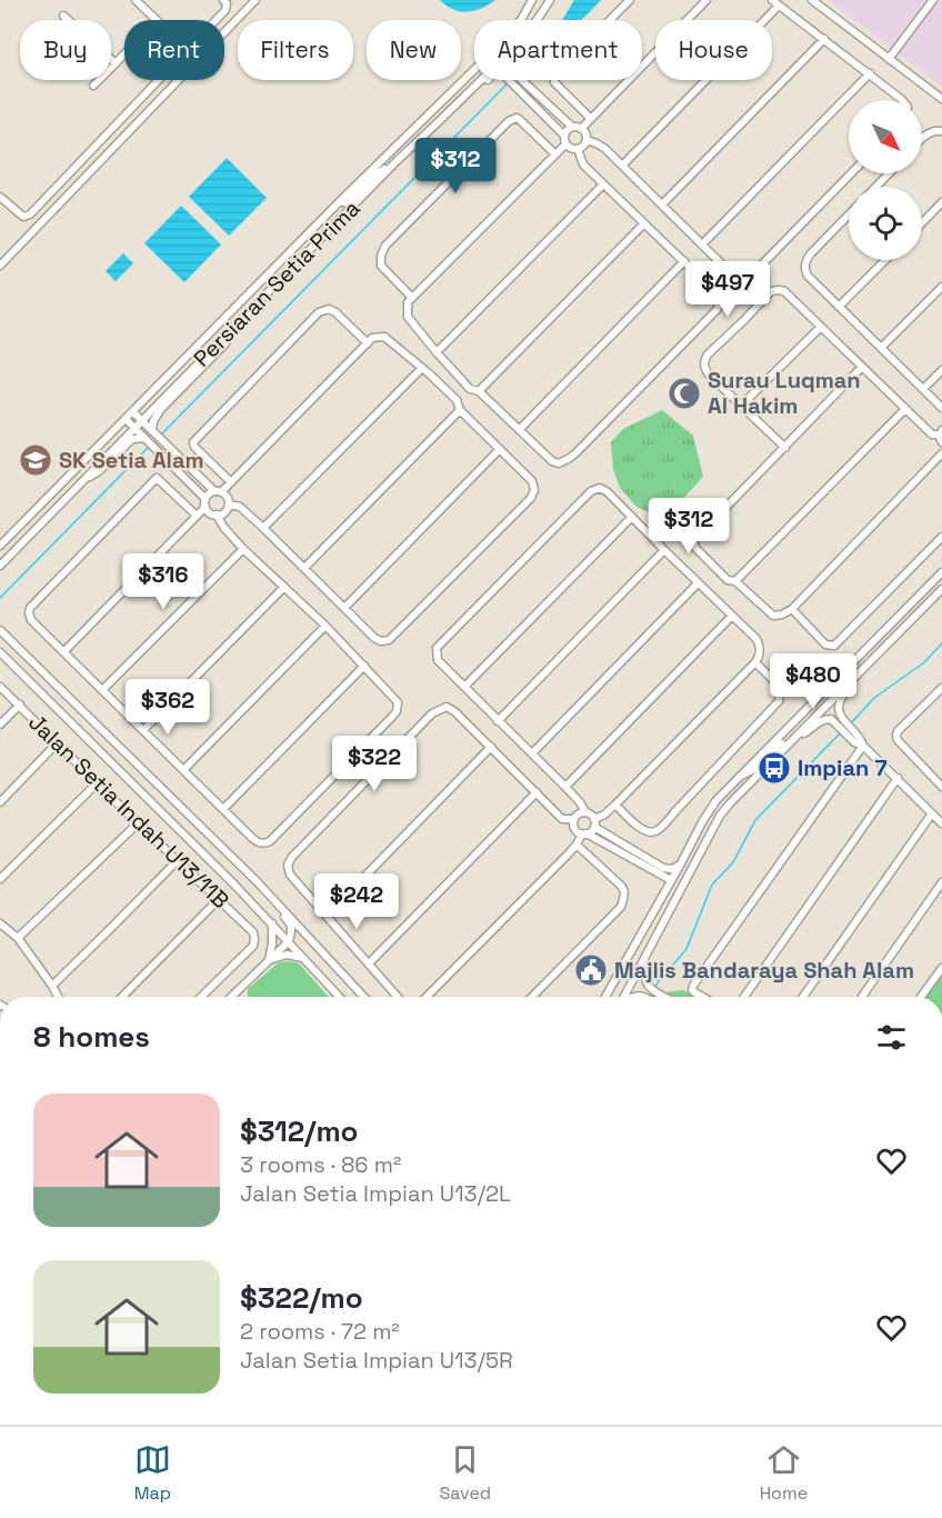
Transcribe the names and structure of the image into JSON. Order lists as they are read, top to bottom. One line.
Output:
{"streets":{"street":["Persiaran Setia Prima","Jalan Setia Indah U13/11B"]},"places":{"mosque":["Surau Luqman Al Hakim"],"school or university":["SK Setia Alam"],"bus stop":["Impian 7"],"public building":["Majlis Bandaraya Shah Alam"]},"north":"bottom right","page":{"chip":["Buy","Rent","Filters","New","Apartment","House"],"price":["$312","$497","$312","$316","$480","$362","$322","$242"],"heading":"8 homes","list":[{"name":"$312/mo","note":"3 rooms · 86 m² · Jalan Setia Impian U13/2L"},{"name":"$322/mo","note":"2 rooms · 72 m² · Jalan Setia Impian U13/5R"}],"tabs":["Map","Saved","Home"]}}
